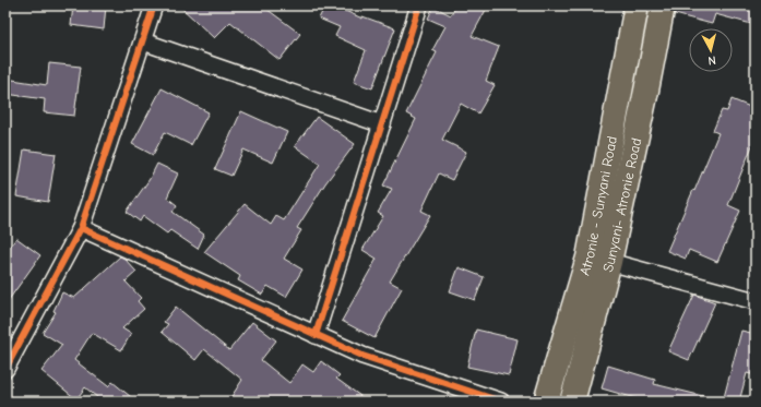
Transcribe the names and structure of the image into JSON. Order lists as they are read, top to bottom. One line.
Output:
{"streets":{"highway":["Sunyani- Atronie Road","Atronie - Sunyani Road"]},"north":"bottom"}
